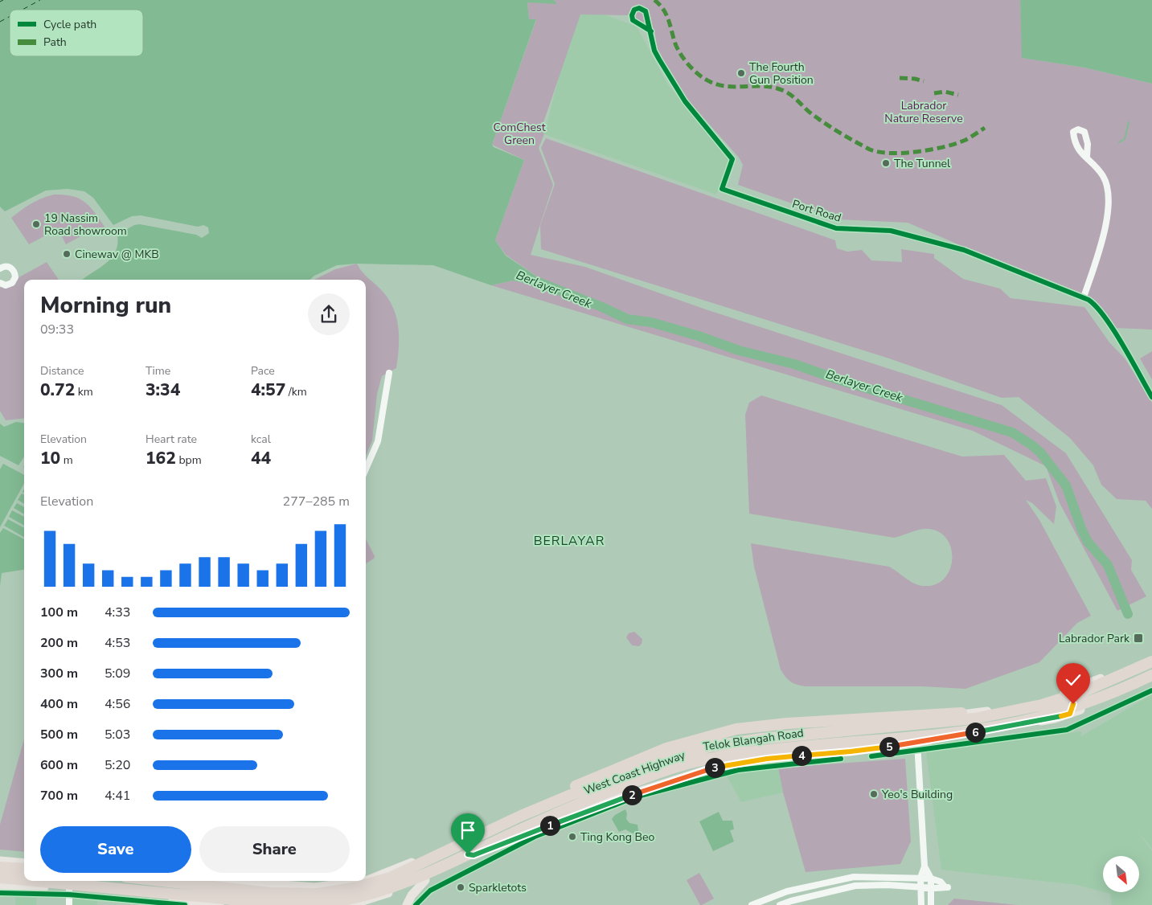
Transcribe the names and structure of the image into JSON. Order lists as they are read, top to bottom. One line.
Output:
{"streets":{"highway":["West Coast Highway"],"main road":["Telok Blangah Road"],"street":["Port Road"]},"districts":["BERLAYAR"],"water":["Berlayer Creek"],"parks":["Labrador Nature Reserve","ComChest Green"],"places":{"other":["The Fourth Gun Position","The Tunnel","19 Nassim Road showroom","Cinewav @ MKB","Yeo's Building","Ting Kong Beo","Sparkletots"],"transit":["Labrador Park"]},"legend":["Cycle path","Path"],"north":"bottom right","page":{"heading":["Morning run","09:33"],"stats":[["Distance","0.72 km"],["Time","3:34"],["Pace","4:57 /km"],["Elevation","10 m"],["Heart rate","162 bpm"],["kcal","44"]],"chart":["Elevation","277–285 m"],"list":[{"name":"100 m","note":"4:33"},{"name":"200 m","note":"4:53"},{"name":"300 m","note":"5:09"},{"name":"400 m","note":"4:56"},{"name":"500 m","note":"5:03"},{"name":"600 m","note":"5:20"},{"name":"700 m","note":"4:41"}],"pins":["6","5","4","3","2","1"],"buttons":["Save","Share"]}}
